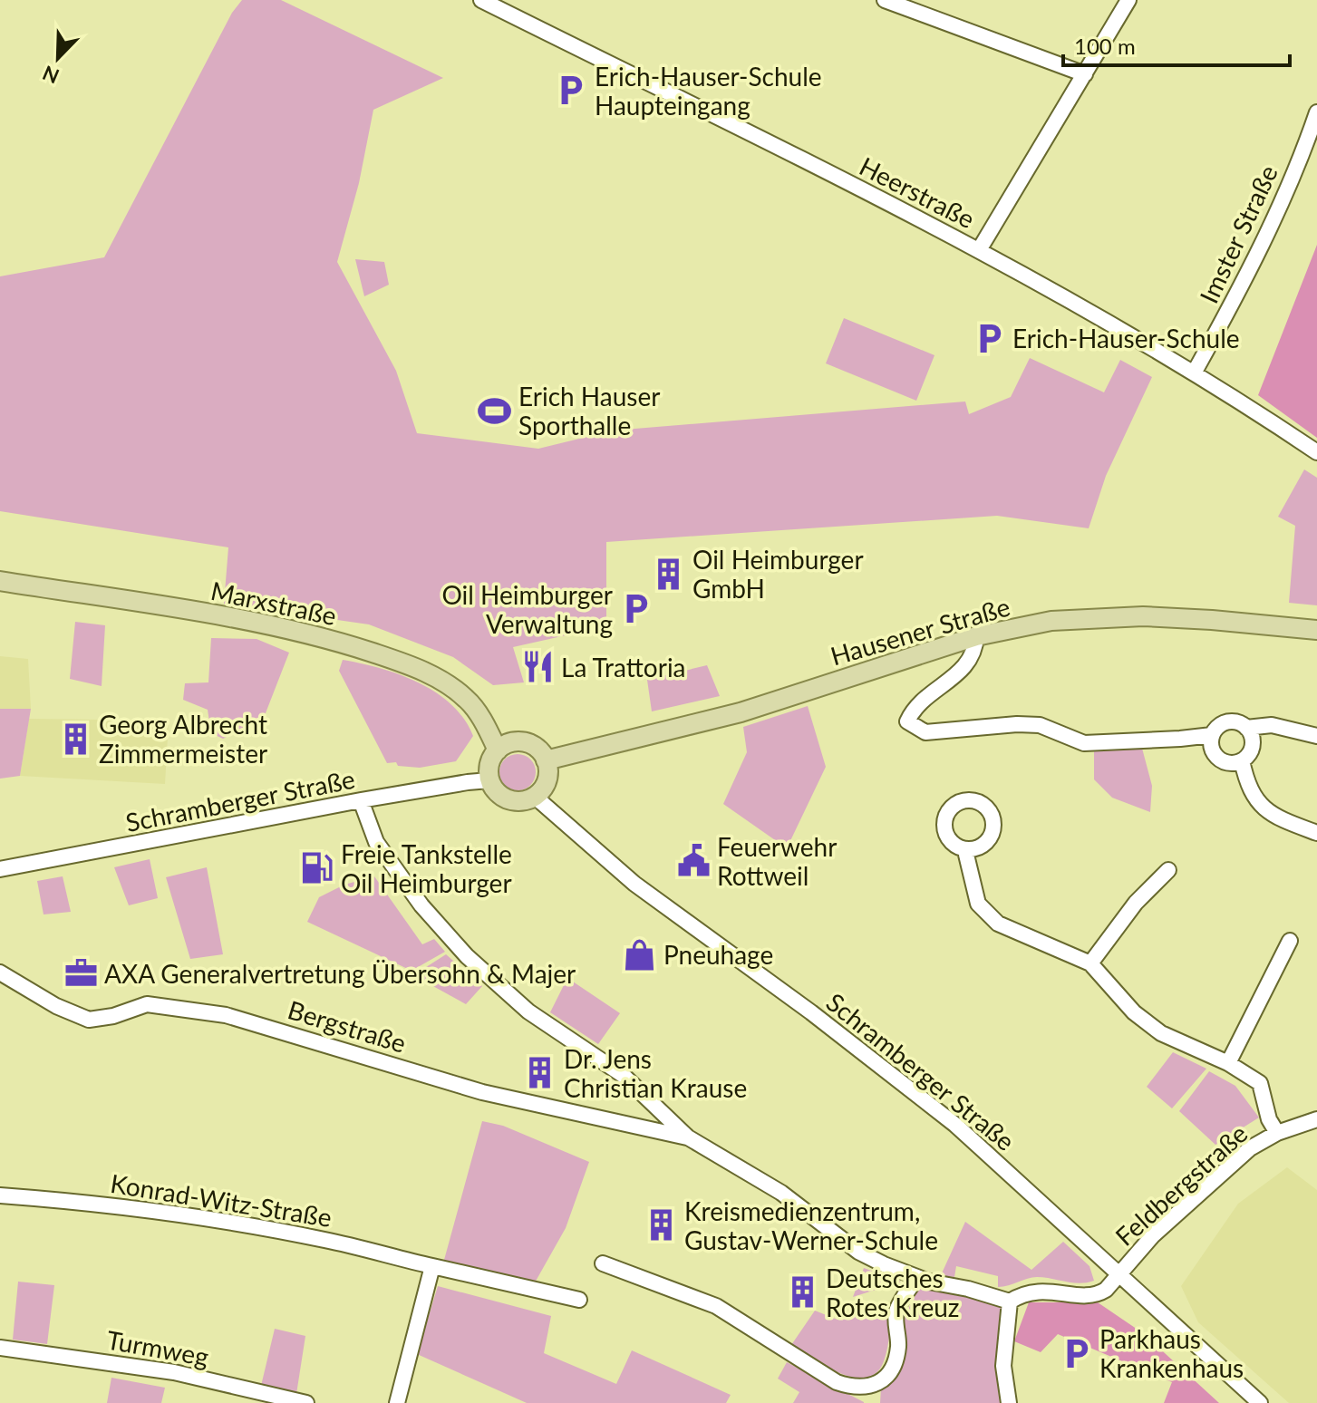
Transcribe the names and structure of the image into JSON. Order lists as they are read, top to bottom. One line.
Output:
{"streets":{"main road":["Marxstraße","Hausener Straße"],"street":["Heerstraße","Imster Straße","Schramberger Straße","Bergstraße","Feldbergstraße","Konrad-Witz-Straße","Turmweg"]},"crossings":[["Heerstraße","Imster Straße"],["Marxstraße","Hausener Straße"],["Marxstraße","Schramberger Straße"],["Hausener Straße","Schramberger Straße"],["Schramberger Straße","Feldbergstraße"]],"places":{"parking":["Erich-Hauser-Schule Haupteingang","Erich-Hauser-Schule","Oil Heimburger Verwaltung","Parkhaus Krankenhaus"],"sports":["Erich Hauser Sporthalle"],"building":["Oil Heimburger GmbH","Georg Albrecht Zimmermeister","Dr. Jens Christian Krause","Kreismedienzentrum, Gustav-Werner-Schule","Deutsches Rotes Kreuz"],"restaurant":["La Trattoria"],"public building":["Feuerwehr Rottweil"],"fuel station":["Freie Tankstelle Oil Heimburger"],"shop":["Pneuhage"],"office":["AXA Generalvertretung Übersohn & Majer"]},"scale_bar":"100 m","north":"bottom left"}
